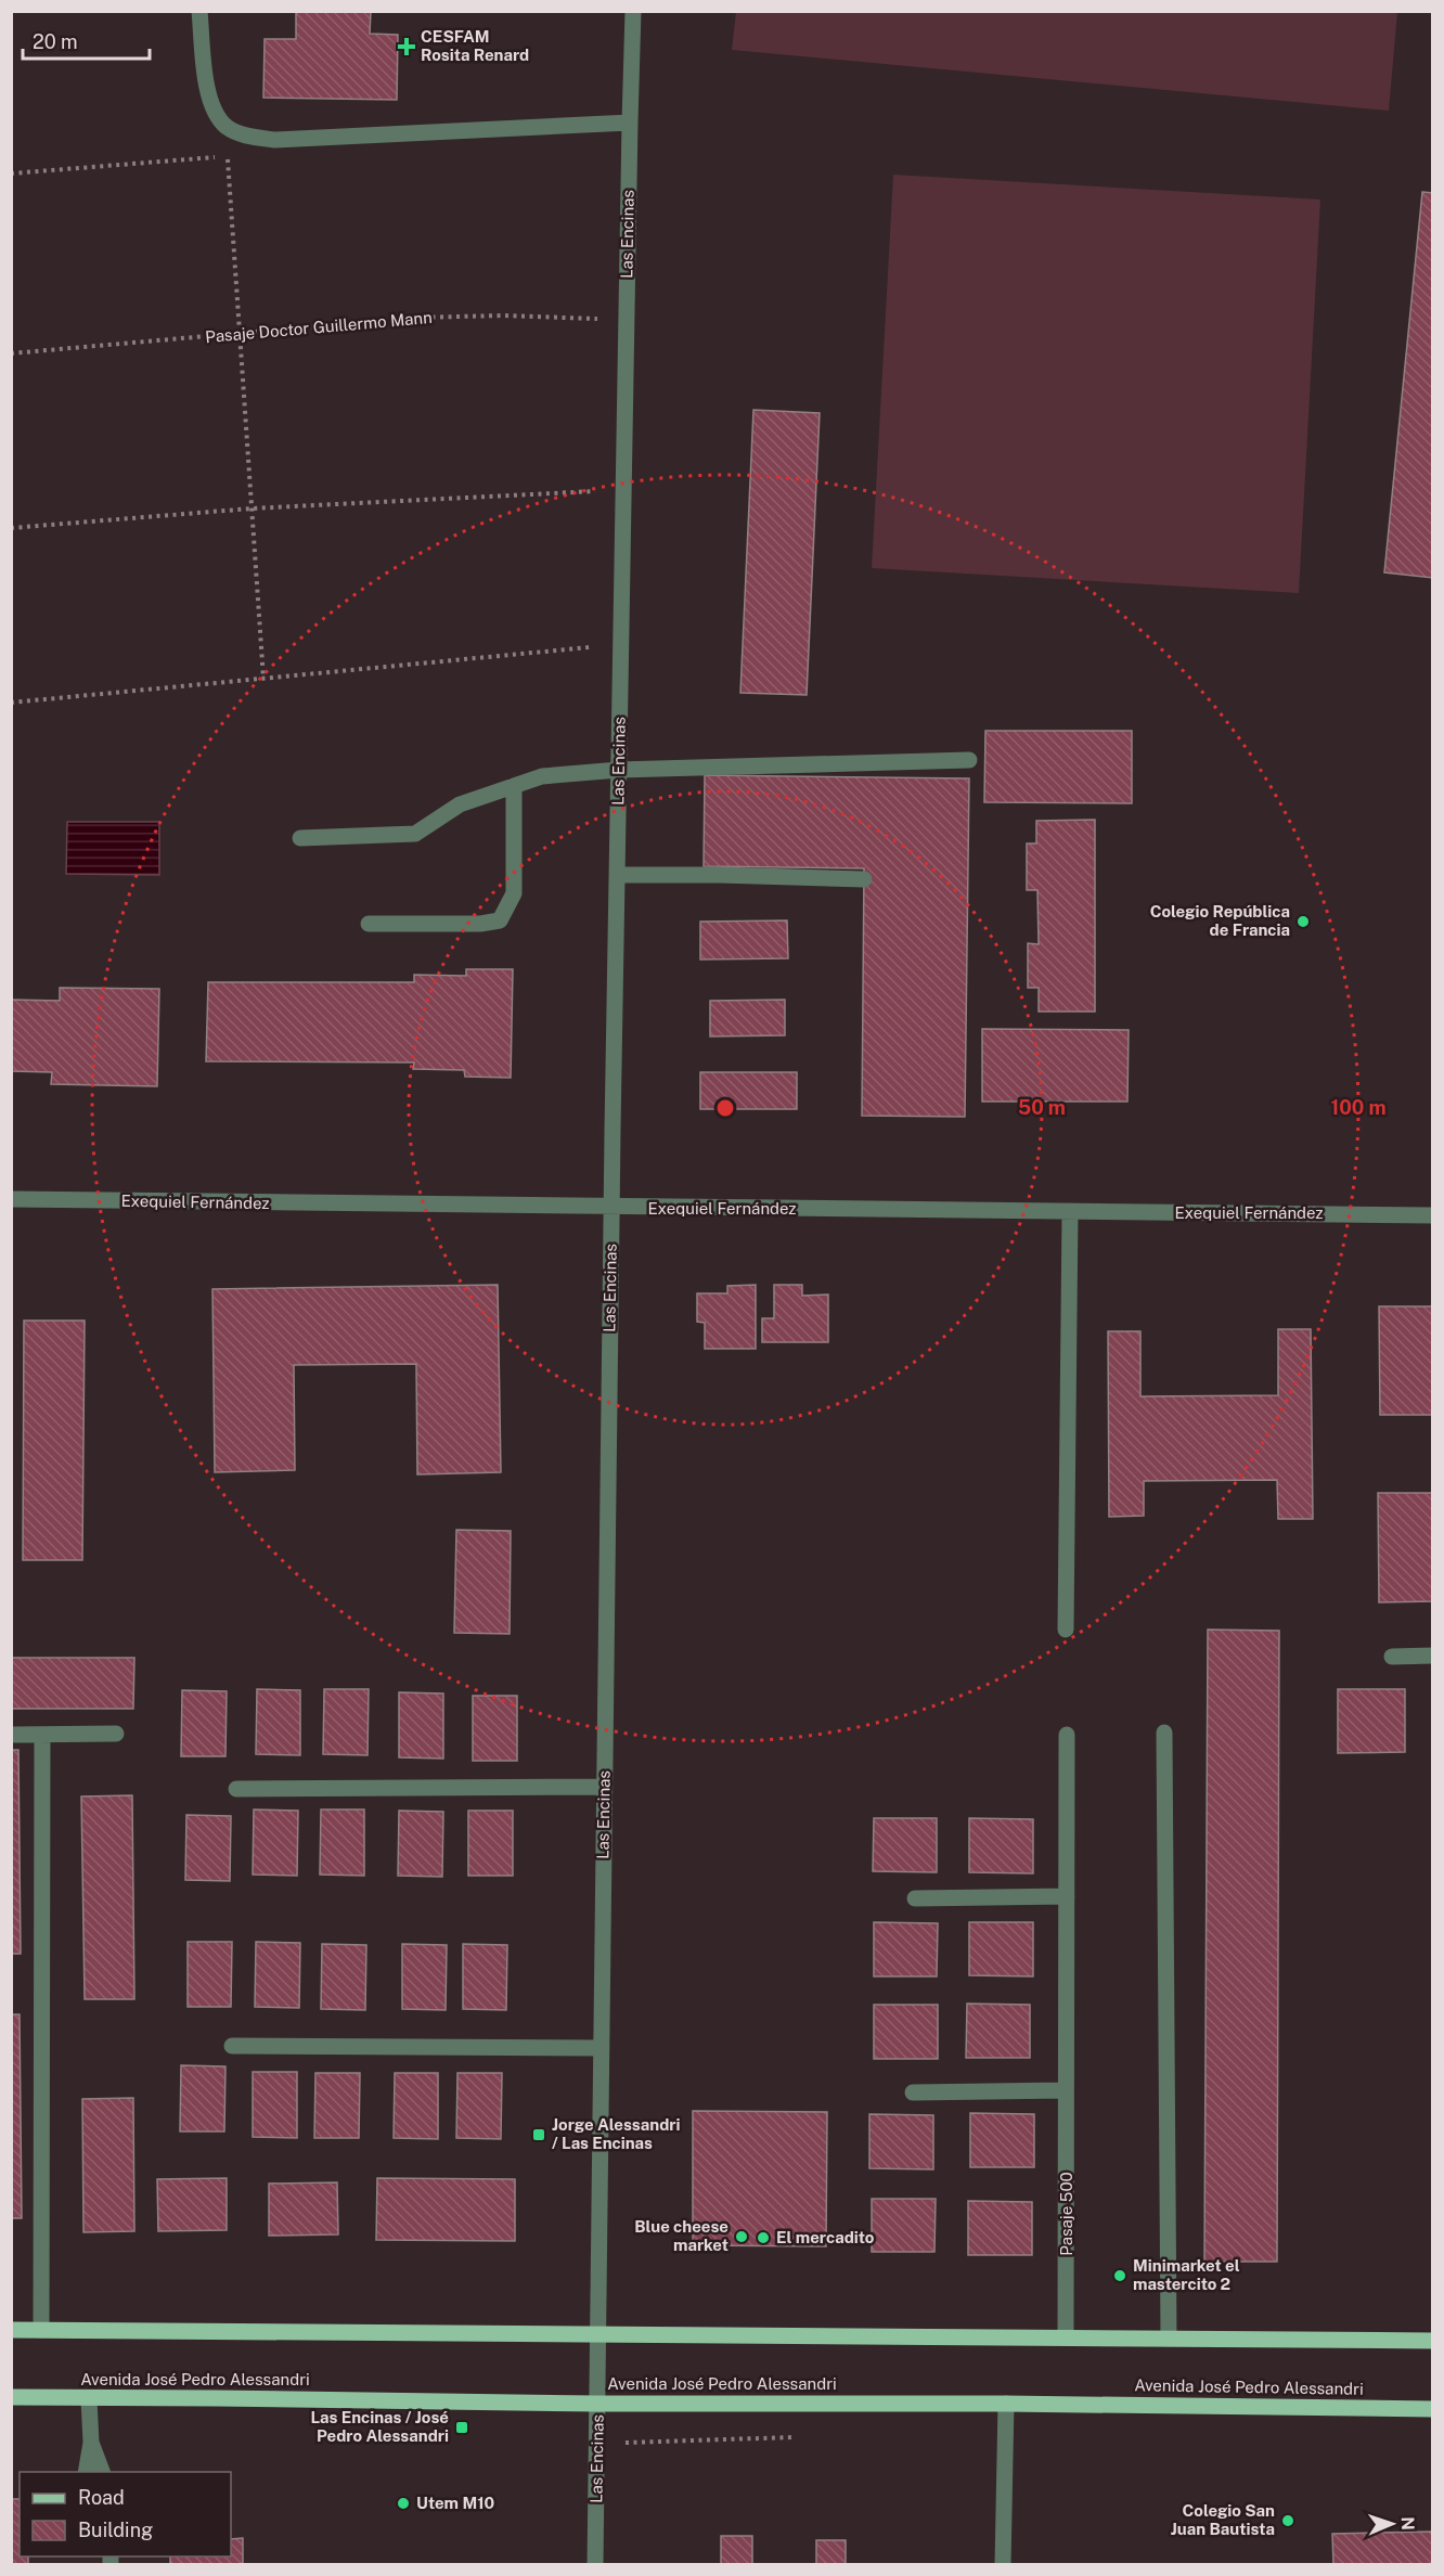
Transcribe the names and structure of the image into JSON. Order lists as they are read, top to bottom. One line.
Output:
{"streets":{"main road":["Avenida José Pedro Alessandri"],"street":["Las Encinas","Exequiel Fernández","Pasaje 500"],"path":["Pasaje Doctor Guillermo Mann"]},"crossings":[["Las Encinas","Pasaje Doctor Guillermo Mann"],["Las Encinas","Exequiel Fernández"],["Las Encinas","Avenida José Pedro Alessandri"]],"places":{"health":["CESFAM Rosita Renard"],"other":["Colegio República de Francia","Blue cheese market","El mercadito","Minimarket el mastercito 2","Utem M10","Colegio San Juan Bautista"],"transit":["Jorge Alessandri / Las Encinas","Las Encinas / José Pedro Alessandri"]},"legend":["Road","Building"],"scale_bar":"20 m","north":"right","rings":["50 m","100 m"]}
